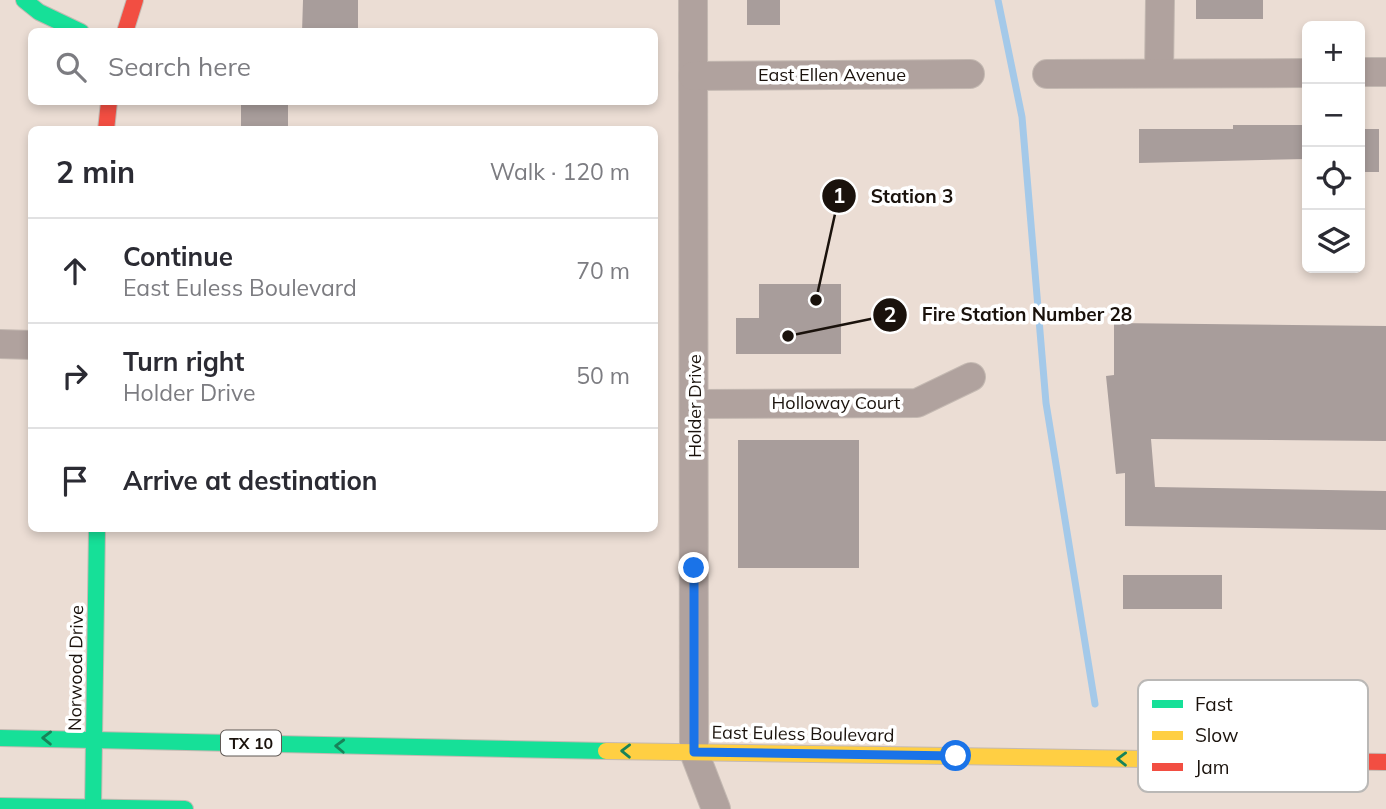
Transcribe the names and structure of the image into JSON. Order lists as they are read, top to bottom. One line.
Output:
{"streets":{"main road":["Norwood Drive","East Euless Boulevard","TX 10"],"street":["East Ellen Avenue","Holloway Court","Holder Drive"]},"crossings":[["East Ellen Avenue","Holder Drive"],["Holloway Court","Holder Drive"],["Holder Drive","East Euless Boulevard"],["Norwood Drive","East Euless Boulevard"],["Norwood Drive","TX 10"],["East Euless Boulevard","TX 10"]],"one_way":["East Euless Boulevard"],"places":["Station 3","Fire Station Number 28"],"legend":["Fast","Slow","Jam"],"page":{"map_buttons":["+","−"],"search":"Search here","heading":["2 min","Walk · 120 m"],"list":[["Continue","East Euless Boulevard","70 m"],["Turn right","Holder Drive","50 m"],"Arrive at destination"]}}
